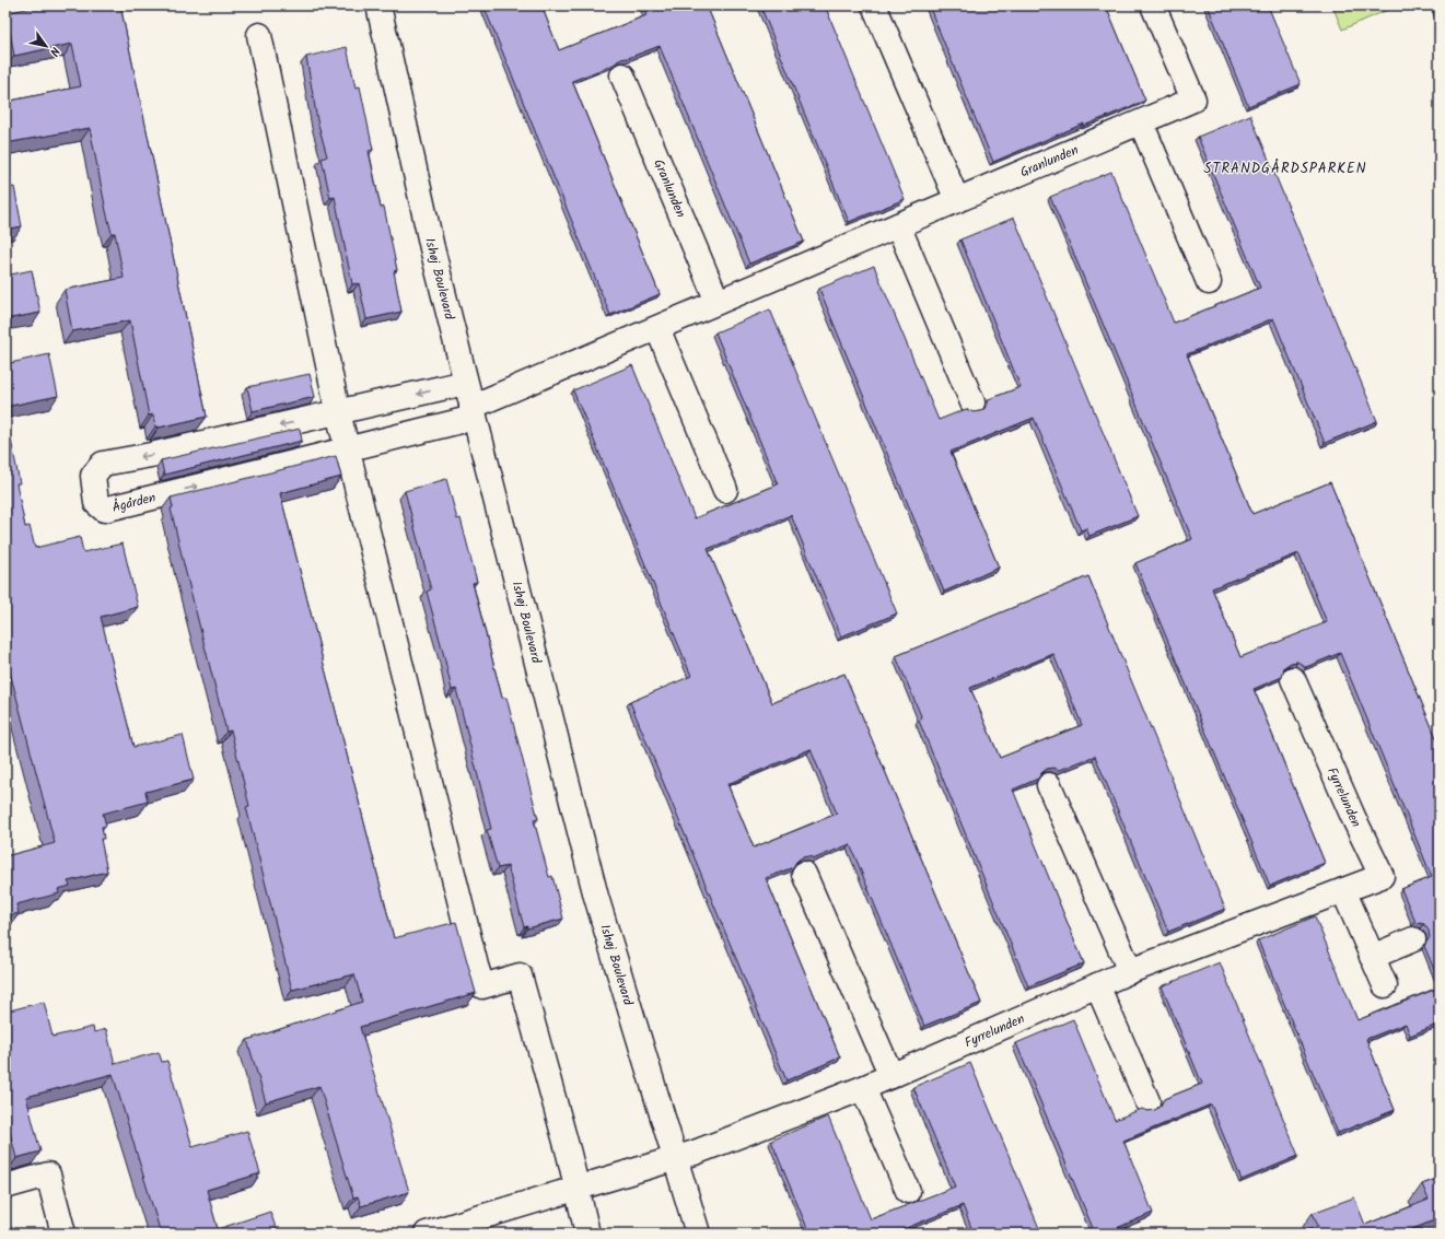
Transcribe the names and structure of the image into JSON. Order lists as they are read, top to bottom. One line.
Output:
{"streets":{"street":["Granlunden","Ishøj Boulevard","Ågården","Fyrrelunden"]},"crossings":[["Granlunden","Ishøj Boulevard"],["Granlunden","Ågården"],["Ishøj Boulevard","Ågården"],["Ishøj Boulevard","Fyrrelunden"]],"districts":["STRANDGÅRDSPARKEN"],"north":"bottom right"}
